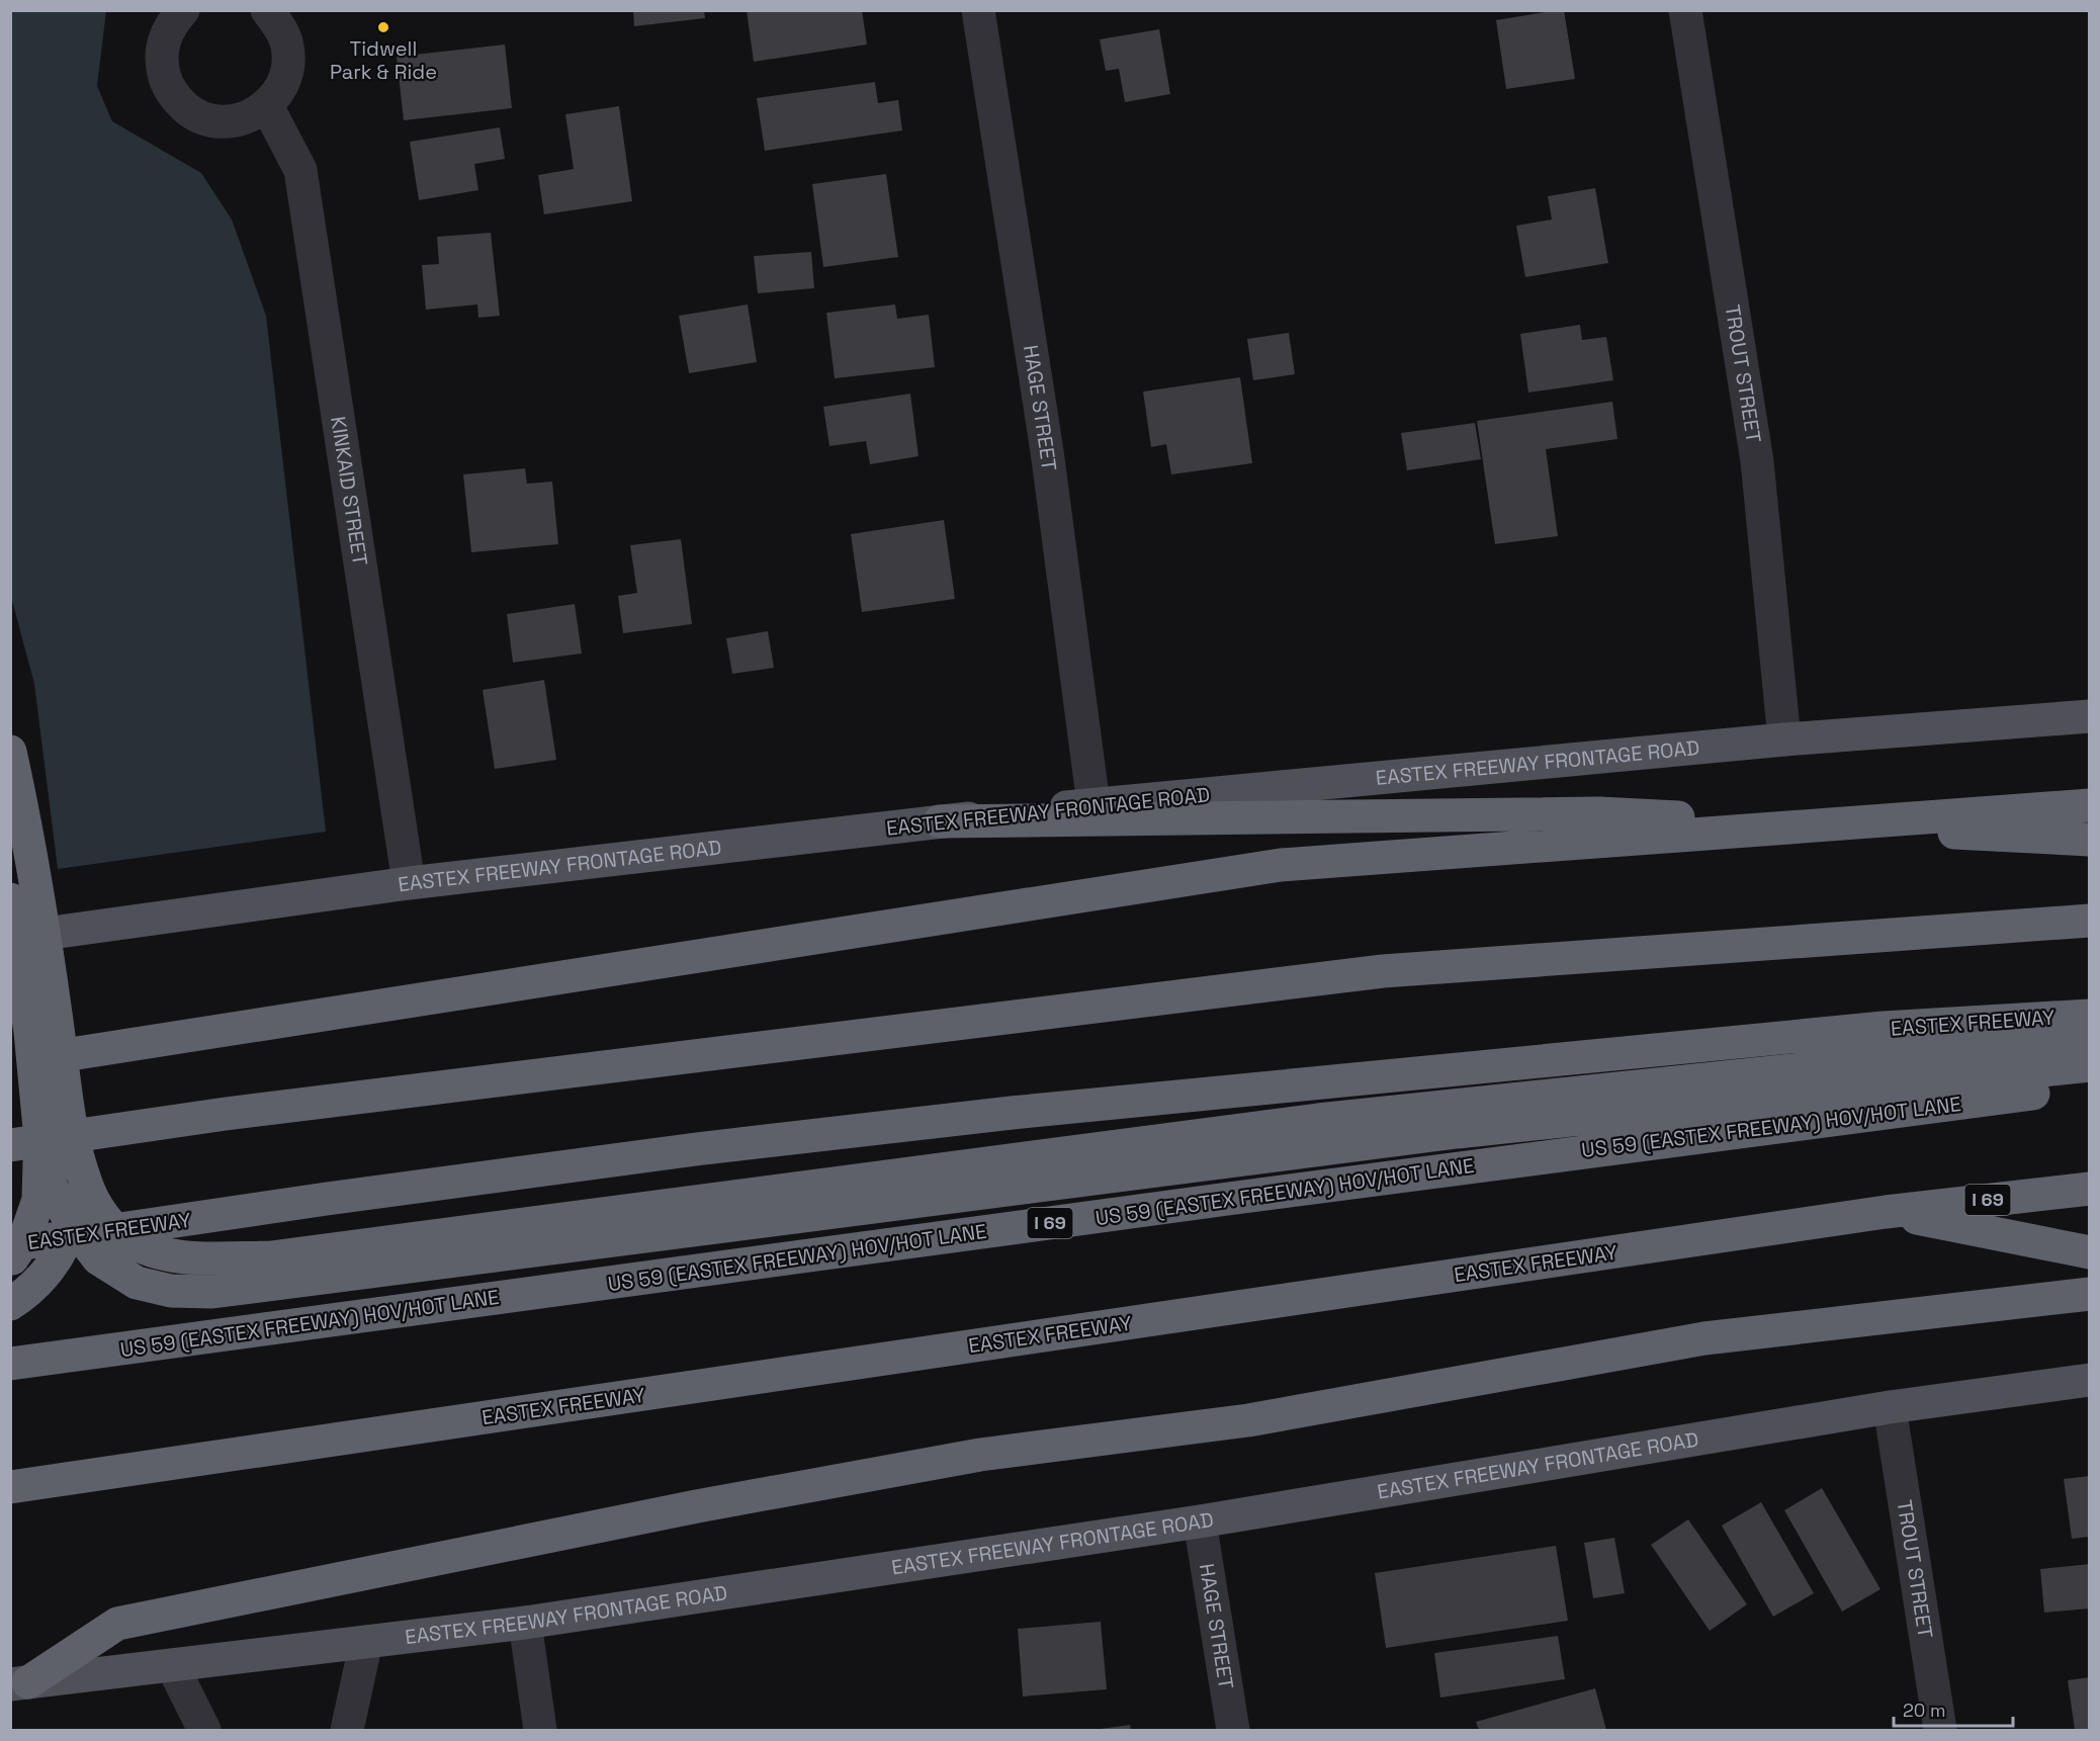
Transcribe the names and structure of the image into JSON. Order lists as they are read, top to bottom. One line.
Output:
{"streets":{"highway":["EASTEX FREEWAY","US 59 (EASTEX FREEWAY) HOV/HOT LANE","I 69"],"main road":["EASTEX FREEWAY FRONTAGE ROAD"],"street":["TROUT STREET","HAGE STREET","KINKAID STREET"]},"crossings":[["TROUT STREET","EASTEX FREEWAY FRONTAGE ROAD"],["HAGE STREET","EASTEX FREEWAY FRONTAGE ROAD"],["KINKAID STREET","EASTEX FREEWAY FRONTAGE ROAD"]],"places":["Tidwell Park & Ride"],"scale_bar":"20 m"}
